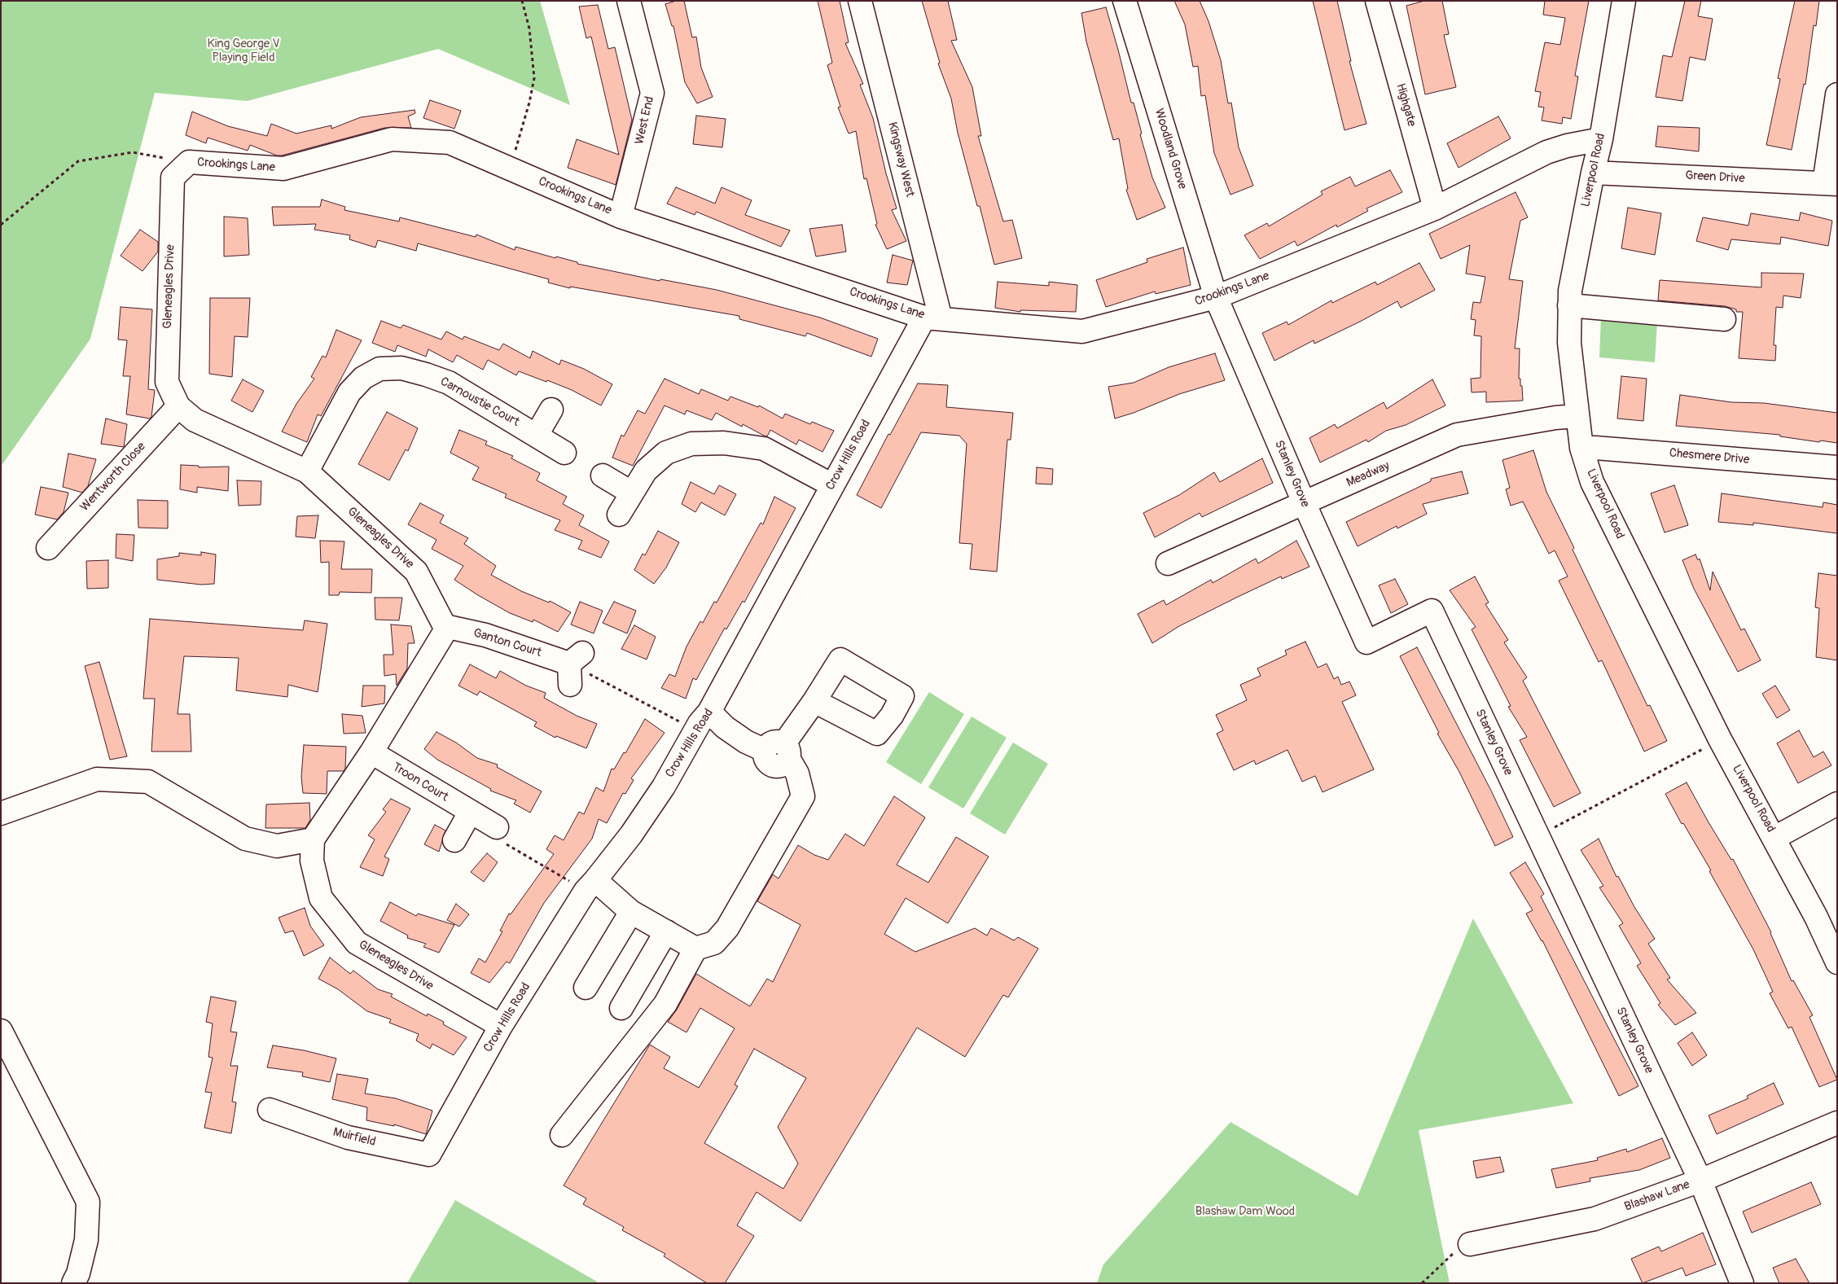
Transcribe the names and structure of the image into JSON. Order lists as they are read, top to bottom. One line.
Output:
{"streets":{"street":["Highgate","West End","Woodland Grove","Kingsway West","Crookings Lane","Liverpool Road","Green Drive","Gleneagles Drive","Carnoustie Court","Crow Hills Road","Chesmere Drive","Stanley Grove","Meadway","Wentworth Close","Ganton Court","Troon Court","Muirfield","Blashaw Lane"]},"crossings":[["Highgate","Crookings Lane"],["West End","Crookings Lane"],["Woodland Grove","Crookings Lane"],["Woodland Grove","Stanley Grove"],["Kingsway West","Crookings Lane"],["Kingsway West","Crow Hills Road"],["Crookings Lane","Liverpool Road"],["Crookings Lane","Gleneagles Drive"],["Crookings Lane","Crow Hills Road"],["Crookings Lane","Stanley Grove"],["Liverpool Road","Green Drive"],["Liverpool Road","Chesmere Drive"],["Liverpool Road","Meadway"],["Gleneagles Drive","Carnoustie Court"],["Gleneagles Drive","Crow Hills Road"],["Gleneagles Drive","Wentworth Close"],["Gleneagles Drive","Ganton Court"],["Crow Hills Road","Muirfield"],["Stanley Grove","Meadway"],["Stanley Grove","Blashaw Lane"]],"parks":["King George V Playing Field","Blashaw Dam Wood"]}
